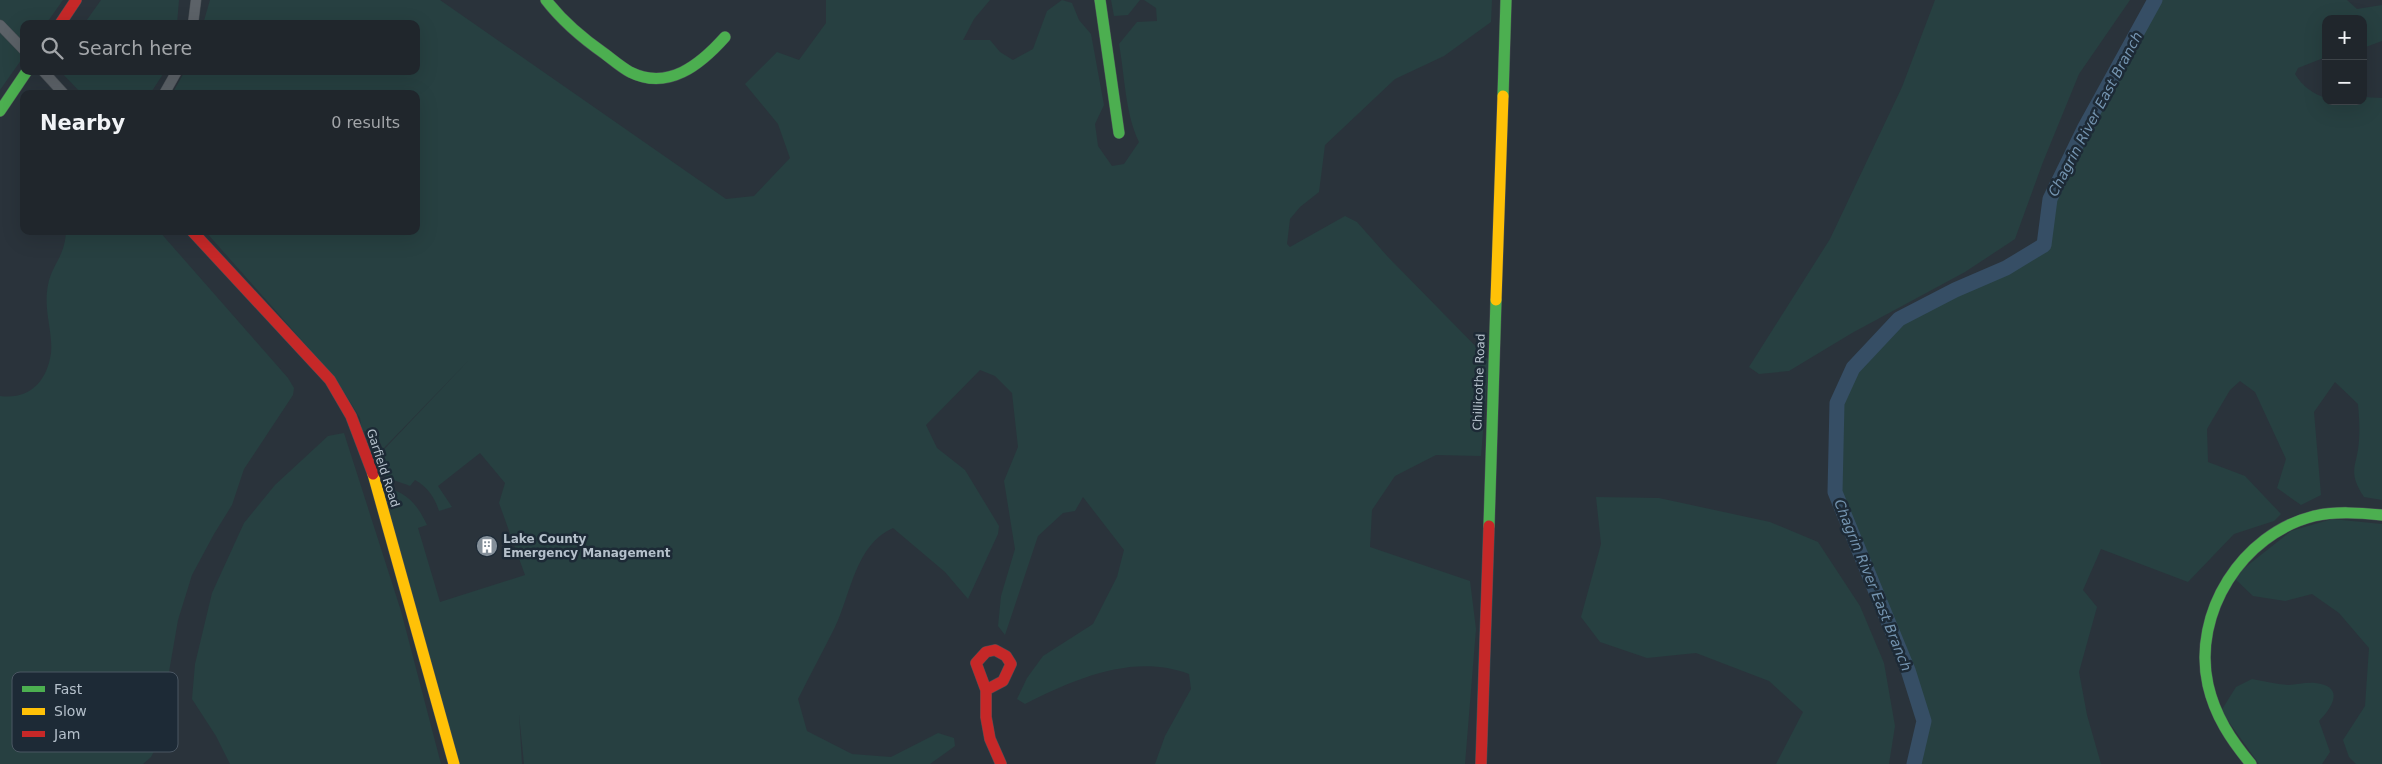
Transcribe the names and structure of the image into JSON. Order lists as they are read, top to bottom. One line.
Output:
{"streets":{"main road":["Chillicothe Road","Garfield Road"]},"water":["Chagrin River East Branch"],"places":{"building":["Lake County Emergency Management"]},"legend":["Fast","Slow","Jam"],"page":{"map_buttons":["+","−"],"search":"Search here","heading":["Nearby","0 results"]}}
